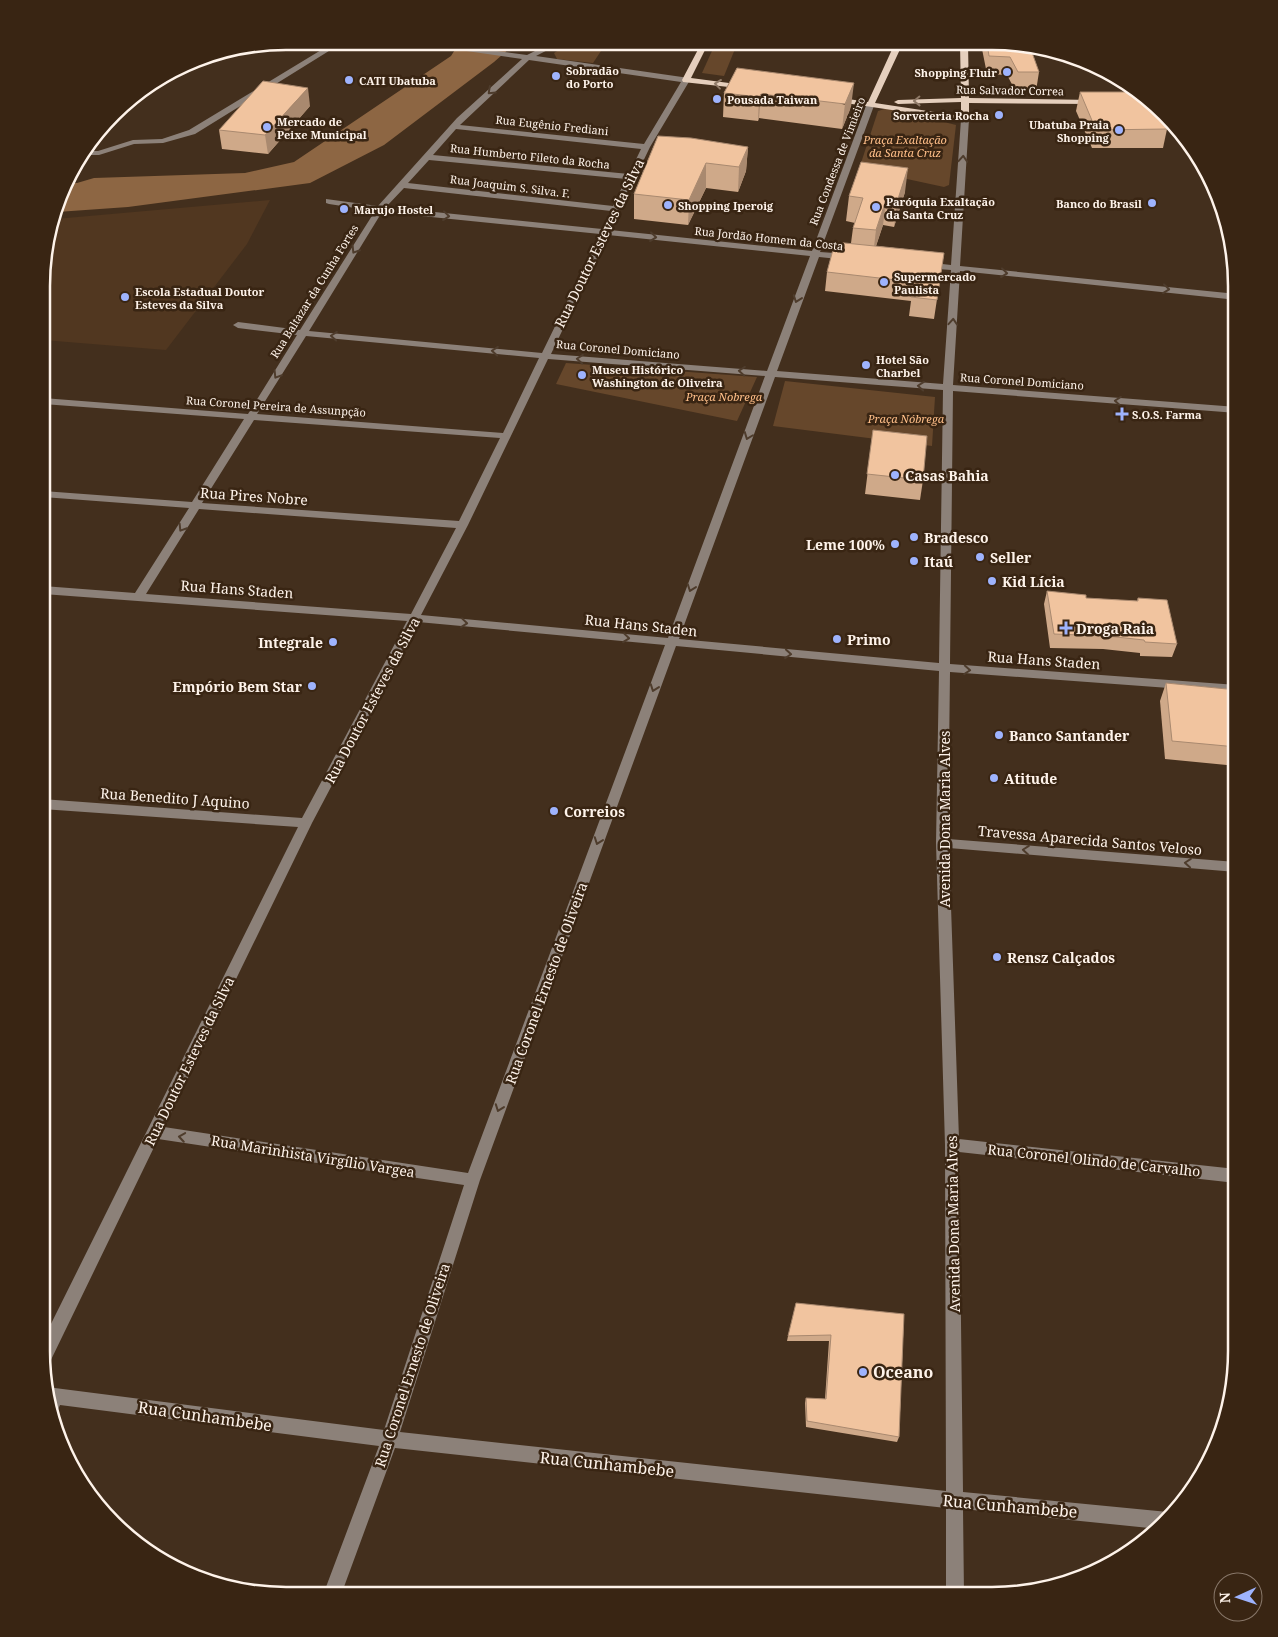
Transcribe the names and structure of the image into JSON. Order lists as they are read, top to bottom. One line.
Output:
{"streets":{"main road":["Rua Salvador Correa","Rua Condessa de Vimieiro","Rua Doutor Esteves da Silva","Avenida Dona Maria Alves"],"street":["Rua Eugênio Frediani","Rua Humberto Fileto da Rocha","Rua Joaquim S. Silva. F.","Rua Jordão Homem da Costa","Rua Baltazar da Cunha Fortes","Rua Coronel Domiciano","Rua Coronel Pereira de Assunpção","Rua Pires Nobre","Rua Hans Staden","Rua Benedito J Aquino","Travessa Aparecida Santos Veloso","Rua Coronel Ernesto de Oliveira","Rua Marinhista Virgílio Vargea","Rua Coronel Olindo de Carvalho","Rua Cunhambebe"]},"crossings":[["Rua Salvador Correa","Rua Condessa de Vimieiro"],["Rua Salvador Correa","Avenida Dona Maria Alves"],["Rua Eugênio Frediani","Rua Doutor Esteves da Silva"],["Rua Eugênio Frediani","Rua Baltazar da Cunha Fortes"],["Rua Humberto Fileto da Rocha","Rua Doutor Esteves da Silva"],["Rua Humberto Fileto da Rocha","Rua Baltazar da Cunha Fortes"],["Rua Condessa de Vimieiro","Rua Jordão Homem da Costa"],["Rua Condessa de Vimieiro","Rua Coronel Domiciano"],["Rua Condessa de Vimieiro","Rua Coronel Ernesto de Oliveira"],["Rua Joaquim S. Silva. F.","Rua Doutor Esteves da Silva"],["Rua Joaquim S. Silva. F.","Rua Baltazar da Cunha Fortes"],["Rua Jordão Homem da Costa","Rua Doutor Esteves da Silva"],["Rua Jordão Homem da Costa","Rua Baltazar da Cunha Fortes"],["Rua Doutor Esteves da Silva","Rua Coronel Domiciano"],["Rua Doutor Esteves da Silva","Rua Coronel Pereira de Assunpção"],["Rua Doutor Esteves da Silva","Rua Pires Nobre"],["Rua Doutor Esteves da Silva","Rua Hans Staden"],["Rua Doutor Esteves da Silva","Rua Benedito J Aquino"],["Rua Doutor Esteves da Silva","Rua Marinhista Virgílio Vargea"],["Rua Baltazar da Cunha Fortes","Rua Coronel Domiciano"],["Rua Baltazar da Cunha Fortes","Rua Coronel Pereira de Assunpção"],["Rua Baltazar da Cunha Fortes","Rua Pires Nobre"],["Rua Baltazar da Cunha Fortes","Rua Hans Staden"],["Rua Coronel Domiciano","Avenida Dona Maria Alves"],["Rua Coronel Domiciano","Rua Coronel Ernesto de Oliveira"],["Rua Hans Staden","Avenida Dona Maria Alves"],["Rua Hans Staden","Rua Coronel Ernesto de Oliveira"],["Avenida Dona Maria Alves","Travessa Aparecida Santos Veloso"],["Avenida Dona Maria Alves","Rua Coronel Olindo de Carvalho"],["Avenida Dona Maria Alves","Rua Cunhambebe"],["Rua Coronel Ernesto de Oliveira","Rua Marinhista Virgílio Vargea"],["Rua Coronel Ernesto de Oliveira","Rua Cunhambebe"]],"one_way":["Rua Condessa de Vimieiro","Rua Jordão Homem da Costa","Rua Baltazar da Cunha Fortes","Rua Coronel Domiciano","Rua Hans Staden","Travessa Aparecida Santos Veloso","Rua Coronel Ernesto de Oliveira","Rua Marinhista Virgílio Vargea"],"parks":["Praça Exaltação da Santa Cruz","Praça Nobrega","Praça Nóbrega"],"places":{"other":["Shopping Fluir","Sobradão do Porto","CATI Ubatuba","Pousada Taiwan","Sorveteria Rocha","Mercado de Peixe Municipal","Ubatuba Praia Shopping","Banco do Brasil","Shopping Iperoig","Paróquia Exaltação da Santa Cruz","Marujo Hostel","Supermercado Paulista","Escola Estadual Doutor Esteves da Silva","Hotel São Charbel","Museu Histórico Washington de Oliveira","Casas Bahia","Bradesco","Leme 100%","Seller","Itaú","Kid Lícia","Primo","Integrale","Empório Bem Star","Banco Santander","Atitude","Correios","Rensz Calçados","Oceano"],"health":["S.O.S. Farma","Droga Raia"]},"north":"left"}
